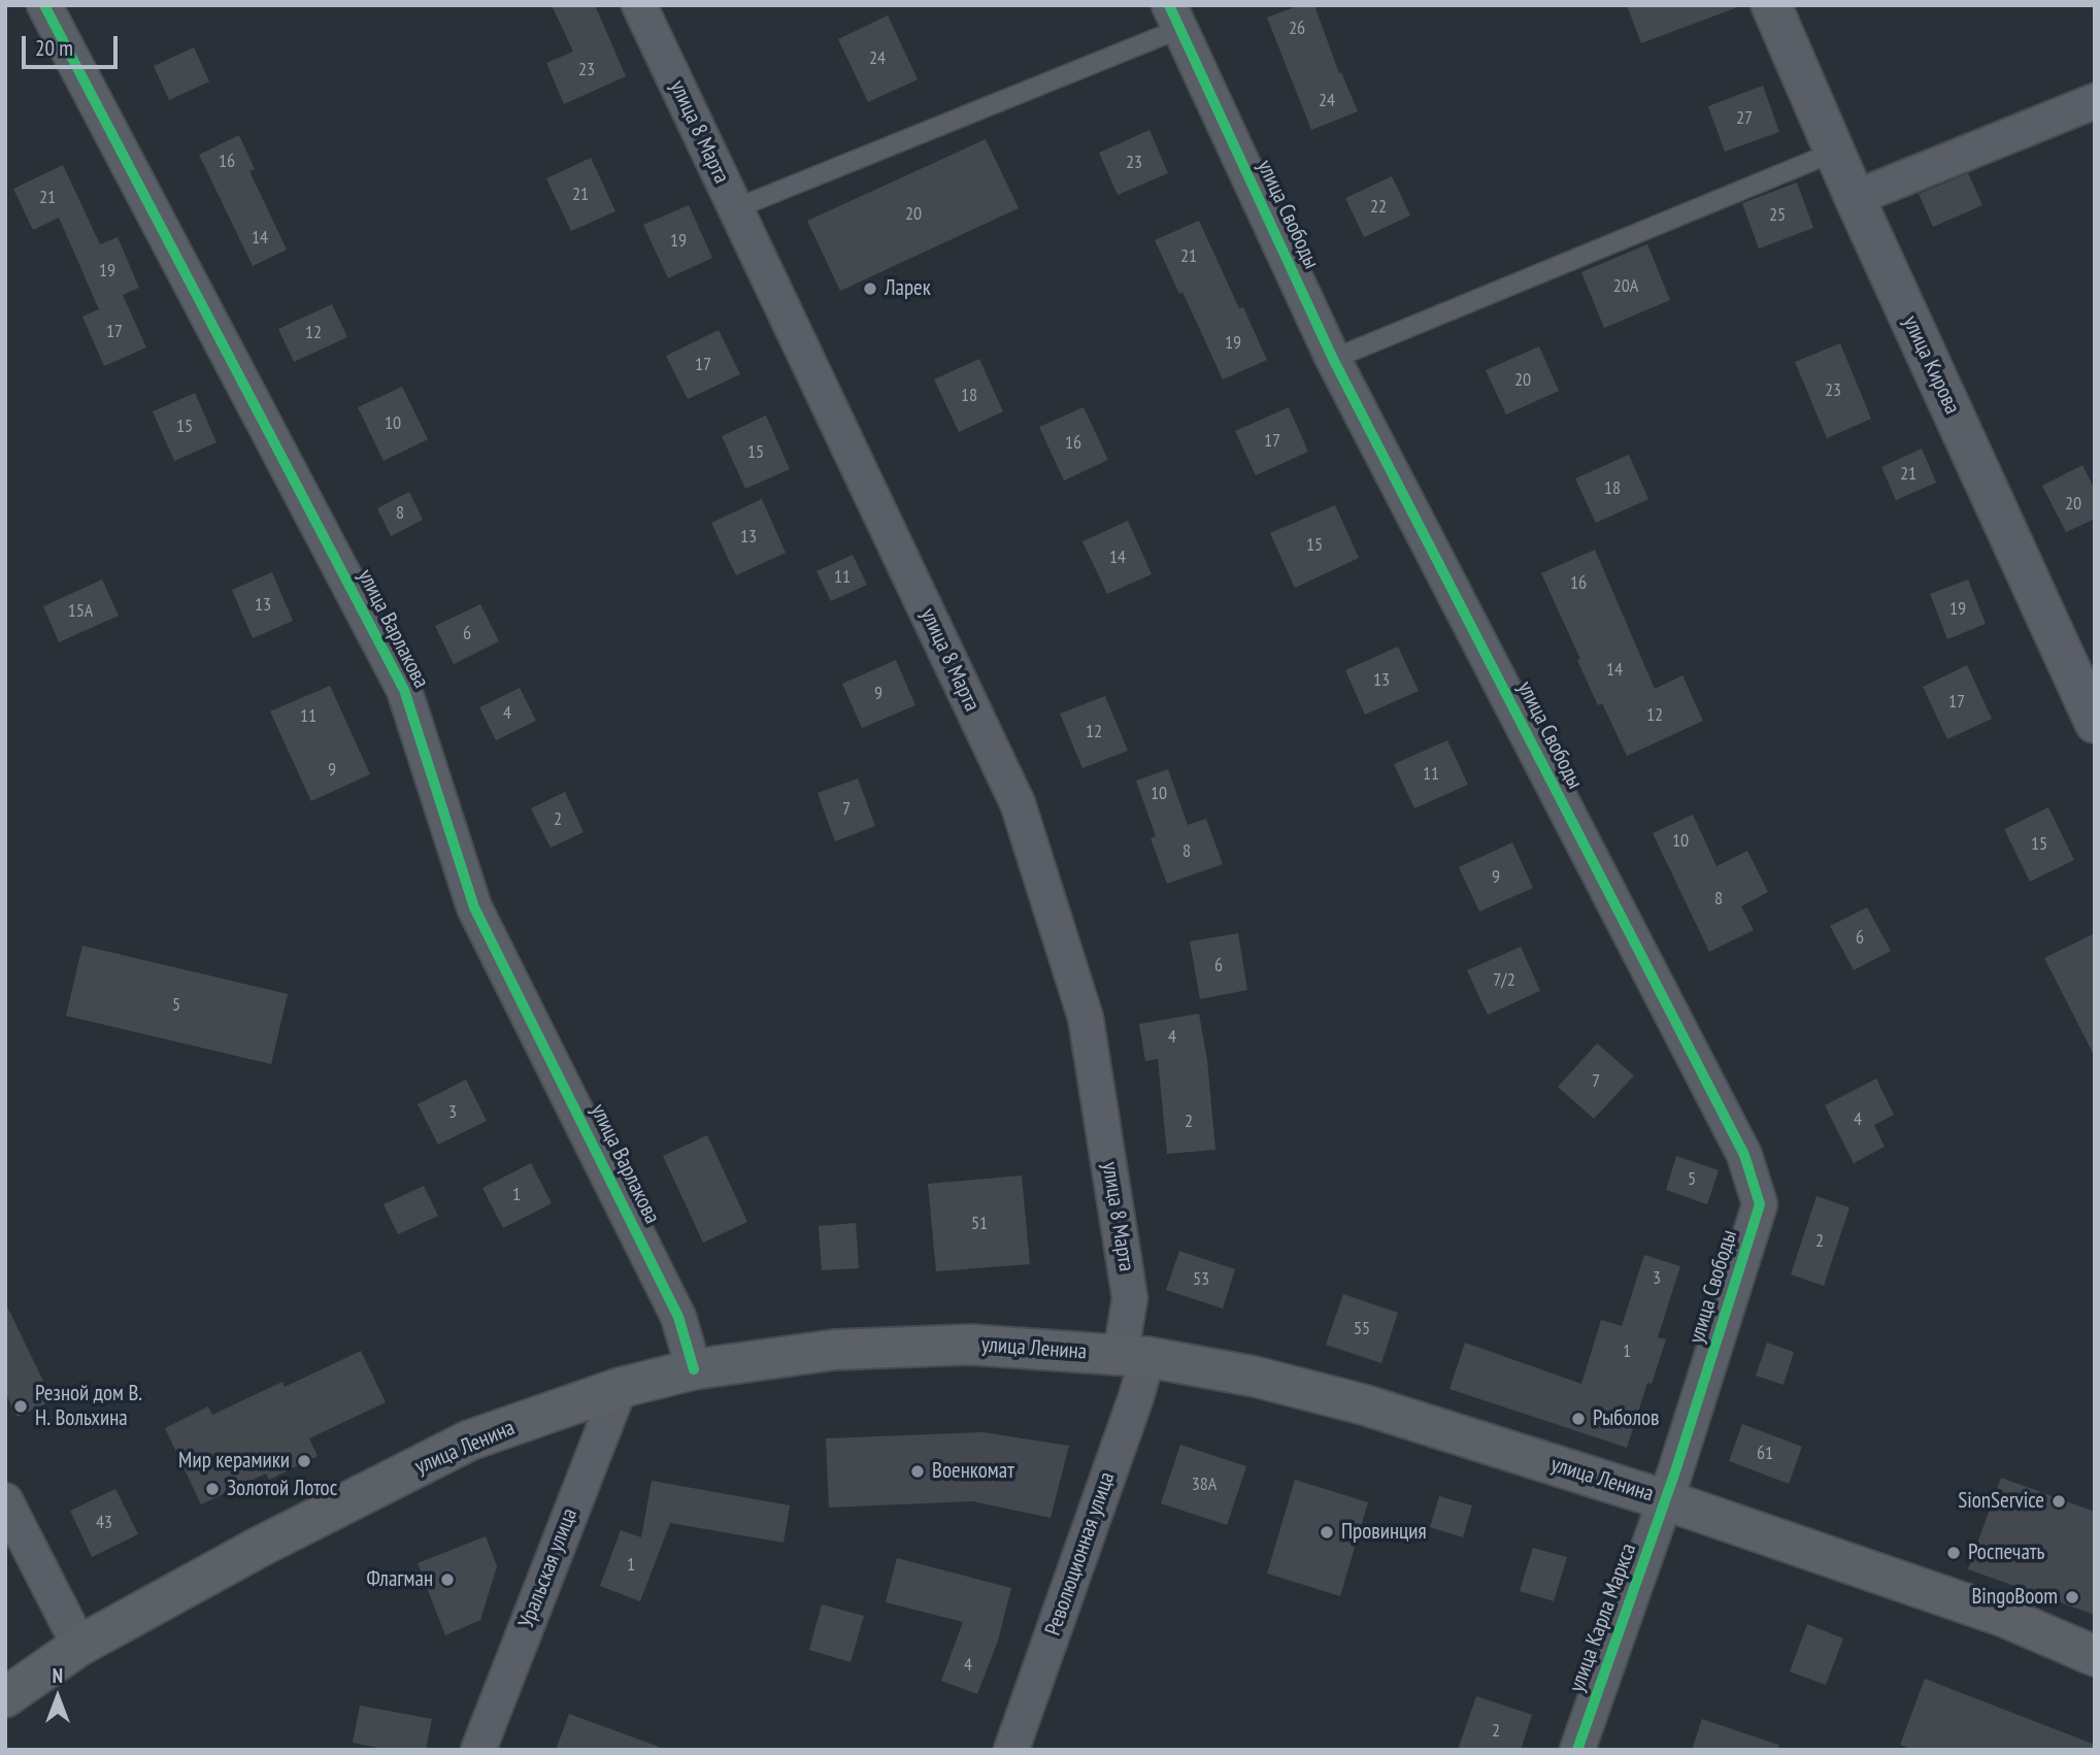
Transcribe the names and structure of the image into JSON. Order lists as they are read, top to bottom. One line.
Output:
{"streets":{"main road":["улица Ленина"],"street":["улица 8 Марта","улица Свободы","улица Кирова","улица Варлакова","Революционная улица","Уральская улица","улица Карла Маркса"]},"crossings":[["улица 8 Марта","улица Ленина"],["улица 8 Марта","Революционная улица"],["улица Свободы","улица Ленина"],["улица Свободы","улица Карла Маркса"],["улица Варлакова","улица Ленина"],["улица Ленина","Революционная улица"],["улица Ленина","Уральская улица"],["улица Ленина","улица Карла Маркса"]],"places":["Ларек","Резной дом В. Н. Вольхина","Рыболов","Мир керамики","Военкомат","Золотой Лотос","SionService","Провинция","Роспечать","Флагман","BingoBoom"],"house_numbers":["26","24","23","24","27","16","23","21","21","22","20","25","14","19","21","19","20А","17","12","19","17","20","23","18","10","15","17","16","15","21","18","20","8","13","15","14","11","16","13","19","15А","6","14","13","9","17","4","12","11","12","9","11","10","7","2","10","15","8","9","8","6","6","7/2","5","4","7","3","4","2","5","1","51","2","3","53","55","1","61","38А","43","1","4","2"],"scale_bar":"20 m","north":"top"}
